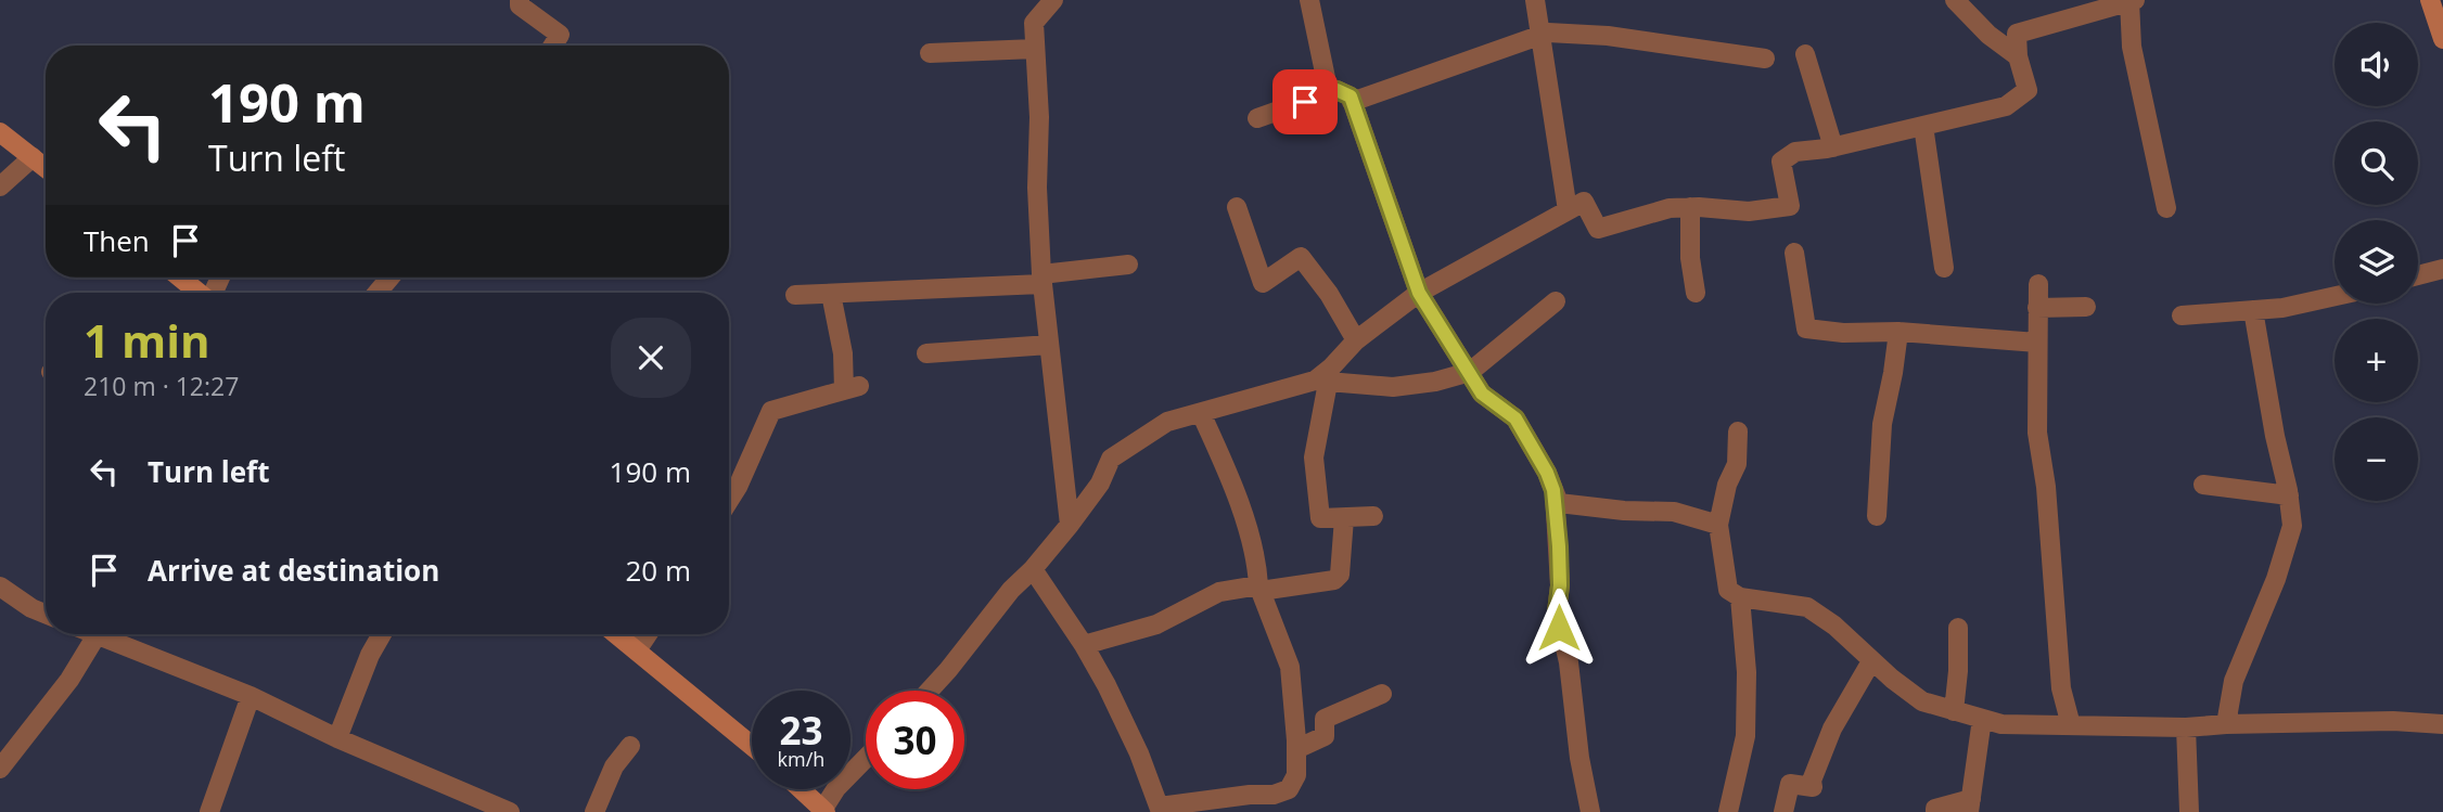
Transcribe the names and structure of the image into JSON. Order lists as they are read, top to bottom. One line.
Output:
{"page":{"map_buttons":["+","−"],"turn":["190 m","Turn left"],"then":"Then","heading":["1 min","210 m · 12:27"],"list":[{"name":"Turn left","value":"190 m"},{"name":"Arrive at destination","value":"20 m"}],"speed":"23 km/h","limit":"30"}}
